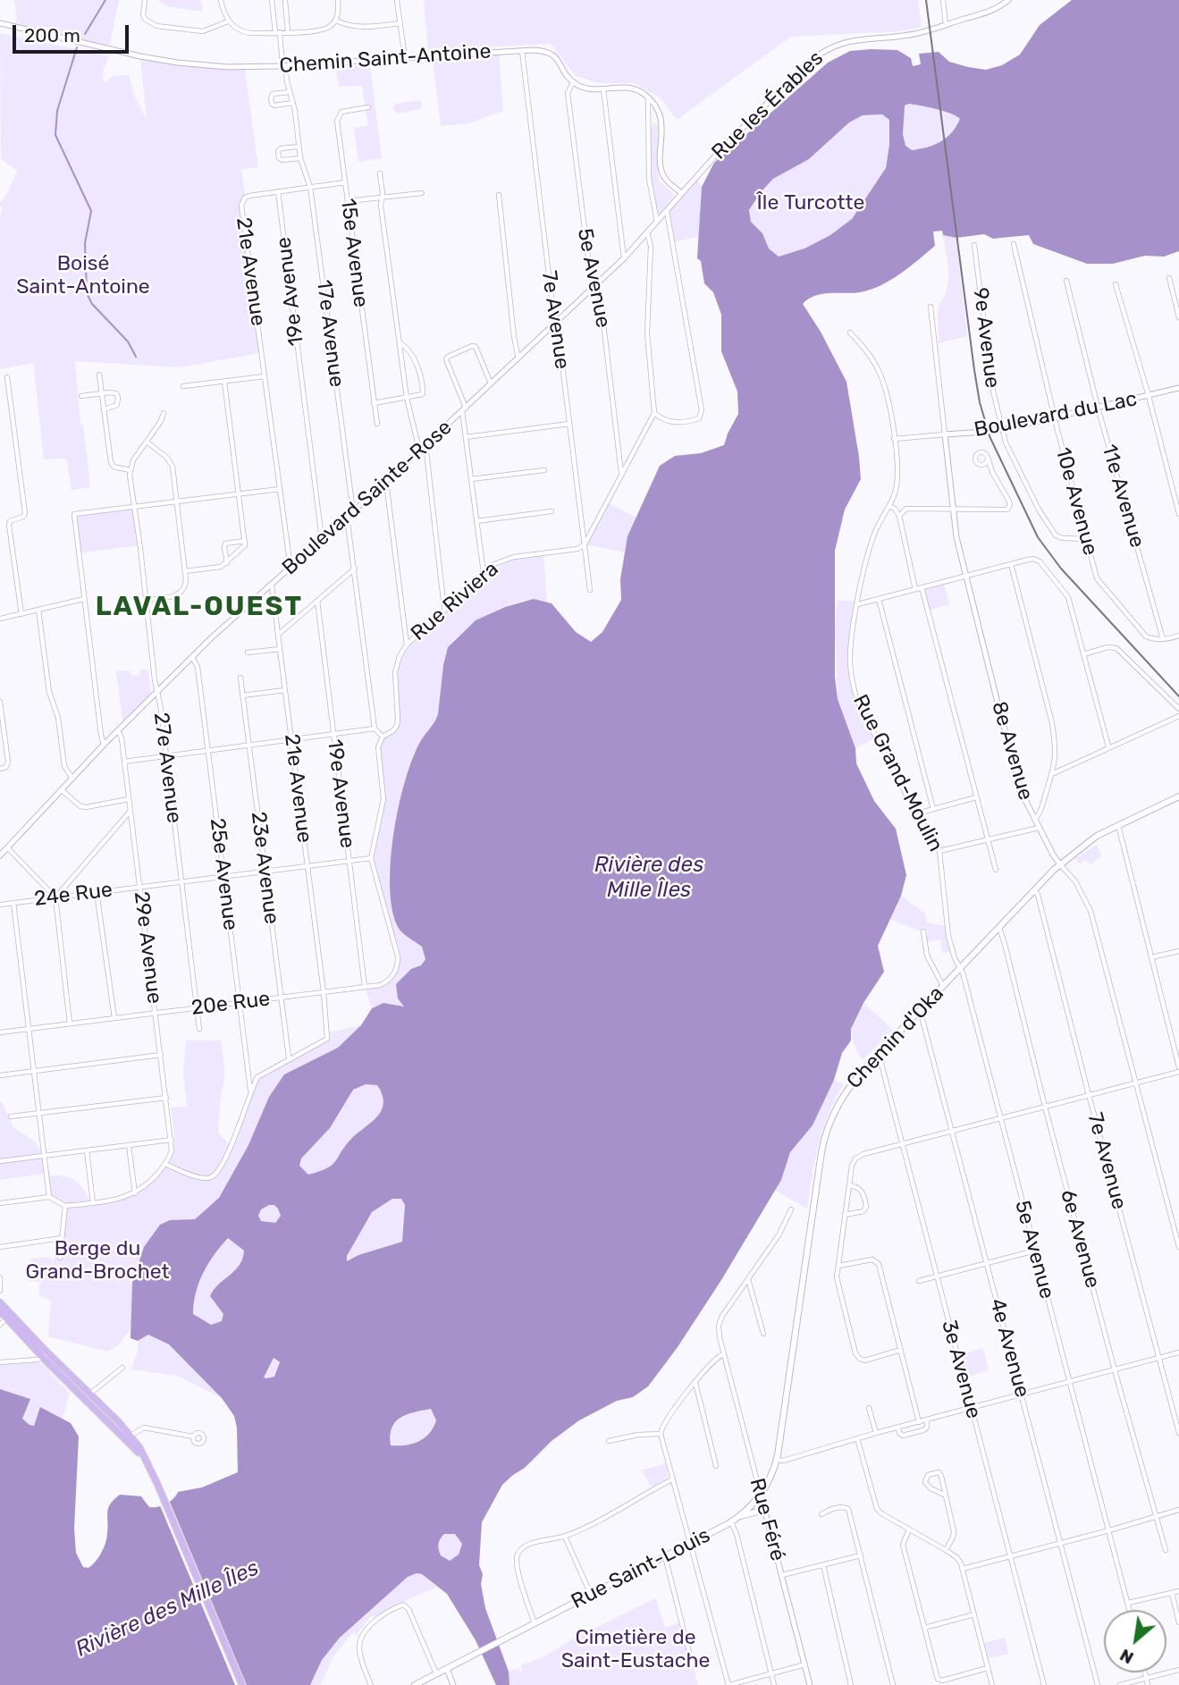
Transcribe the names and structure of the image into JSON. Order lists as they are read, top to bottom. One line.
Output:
{"streets":{"main road":["Chemin d'Oka","Rue Saint-Louis"],"street":["Chemin Saint-Antoine","Rue les Érables","15e Avenue","21e Avenue","5e Avenue","19e Avenue","7e Avenue","17e Avenue","9e Avenue","Boulevard du Lac","11e Avenue","Boulevard Sainte-Rose","10e Avenue","Rue Riviera","8e Avenue","27e Avenue","Rue Grand-Moulin","23e Avenue","25e Avenue","24e Rue","29e Avenue","20e Rue","6e Avenue","4e Avenue","3e Avenue","Rue Féré"]},"crossings":[["Chemin Saint-Antoine","5e Avenue"],["Chemin Saint-Antoine","7e Avenue"],["Chemin Saint-Antoine","17e Avenue"],["Rue les Érables","Boulevard Sainte-Rose"],["21e Avenue","19e Avenue"],["21e Avenue","Boulevard Sainte-Rose"],["21e Avenue","24e Rue"],["21e Avenue","20e Rue"],["5e Avenue","Boulevard Sainte-Rose"],["5e Avenue","Rue Grand-Moulin"],["5e Avenue","Chemin d'Oka"],["19e Avenue","Boulevard Sainte-Rose"],["19e Avenue","24e Rue"],["19e Avenue","20e Rue"],["7e Avenue","Boulevard Sainte-Rose"],["7e Avenue","Rue Riviera"],["7e Avenue","Chemin d'Oka"],["17e Avenue","Boulevard Sainte-Rose"],["9e Avenue","10e Avenue"],["Boulevard du Lac","11e Avenue"],["Boulevard du Lac","10e Avenue"],["Boulevard du Lac","8e Avenue"],["Boulevard du Lac","Rue Grand-Moulin"],["11e Avenue","10e Avenue"],["Boulevard Sainte-Rose","27e Avenue"],["Boulevard Sainte-Rose","25e Avenue"],["Boulevard Sainte-Rose","29e Avenue"],["Rue Riviera","24e Rue"],["Rue Riviera","20e Rue"],["8e Avenue","Chemin d'Oka"],["27e Avenue","24e Rue"],["27e Avenue","20e Rue"],["Rue Grand-Moulin","Chemin d'Oka"],["23e Avenue","24e Rue"],["23e Avenue","20e Rue"],["25e Avenue","24e Rue"],["25e Avenue","20e Rue"],["24e Rue","29e Avenue"],["29e Avenue","20e Rue"],["Chemin d'Oka","6e Avenue"],["Chemin d'Oka","4e Avenue"],["Chemin d'Oka","3e Avenue"],["Chemin d'Oka","Rue Féré"],["Chemin d'Oka","Rue Saint-Louis"],["Rue Féré","Rue Saint-Louis"]],"districts":["LAVAL-OUEST"],"water":["Rivière des Mille Îles"],"parks":["Île Turcotte","Boisé Saint-Antoine","Berge du Grand-Brochet","Cimetière de Saint-Eustache"],"scale_bar":"200 m","north":"bottom left"}
